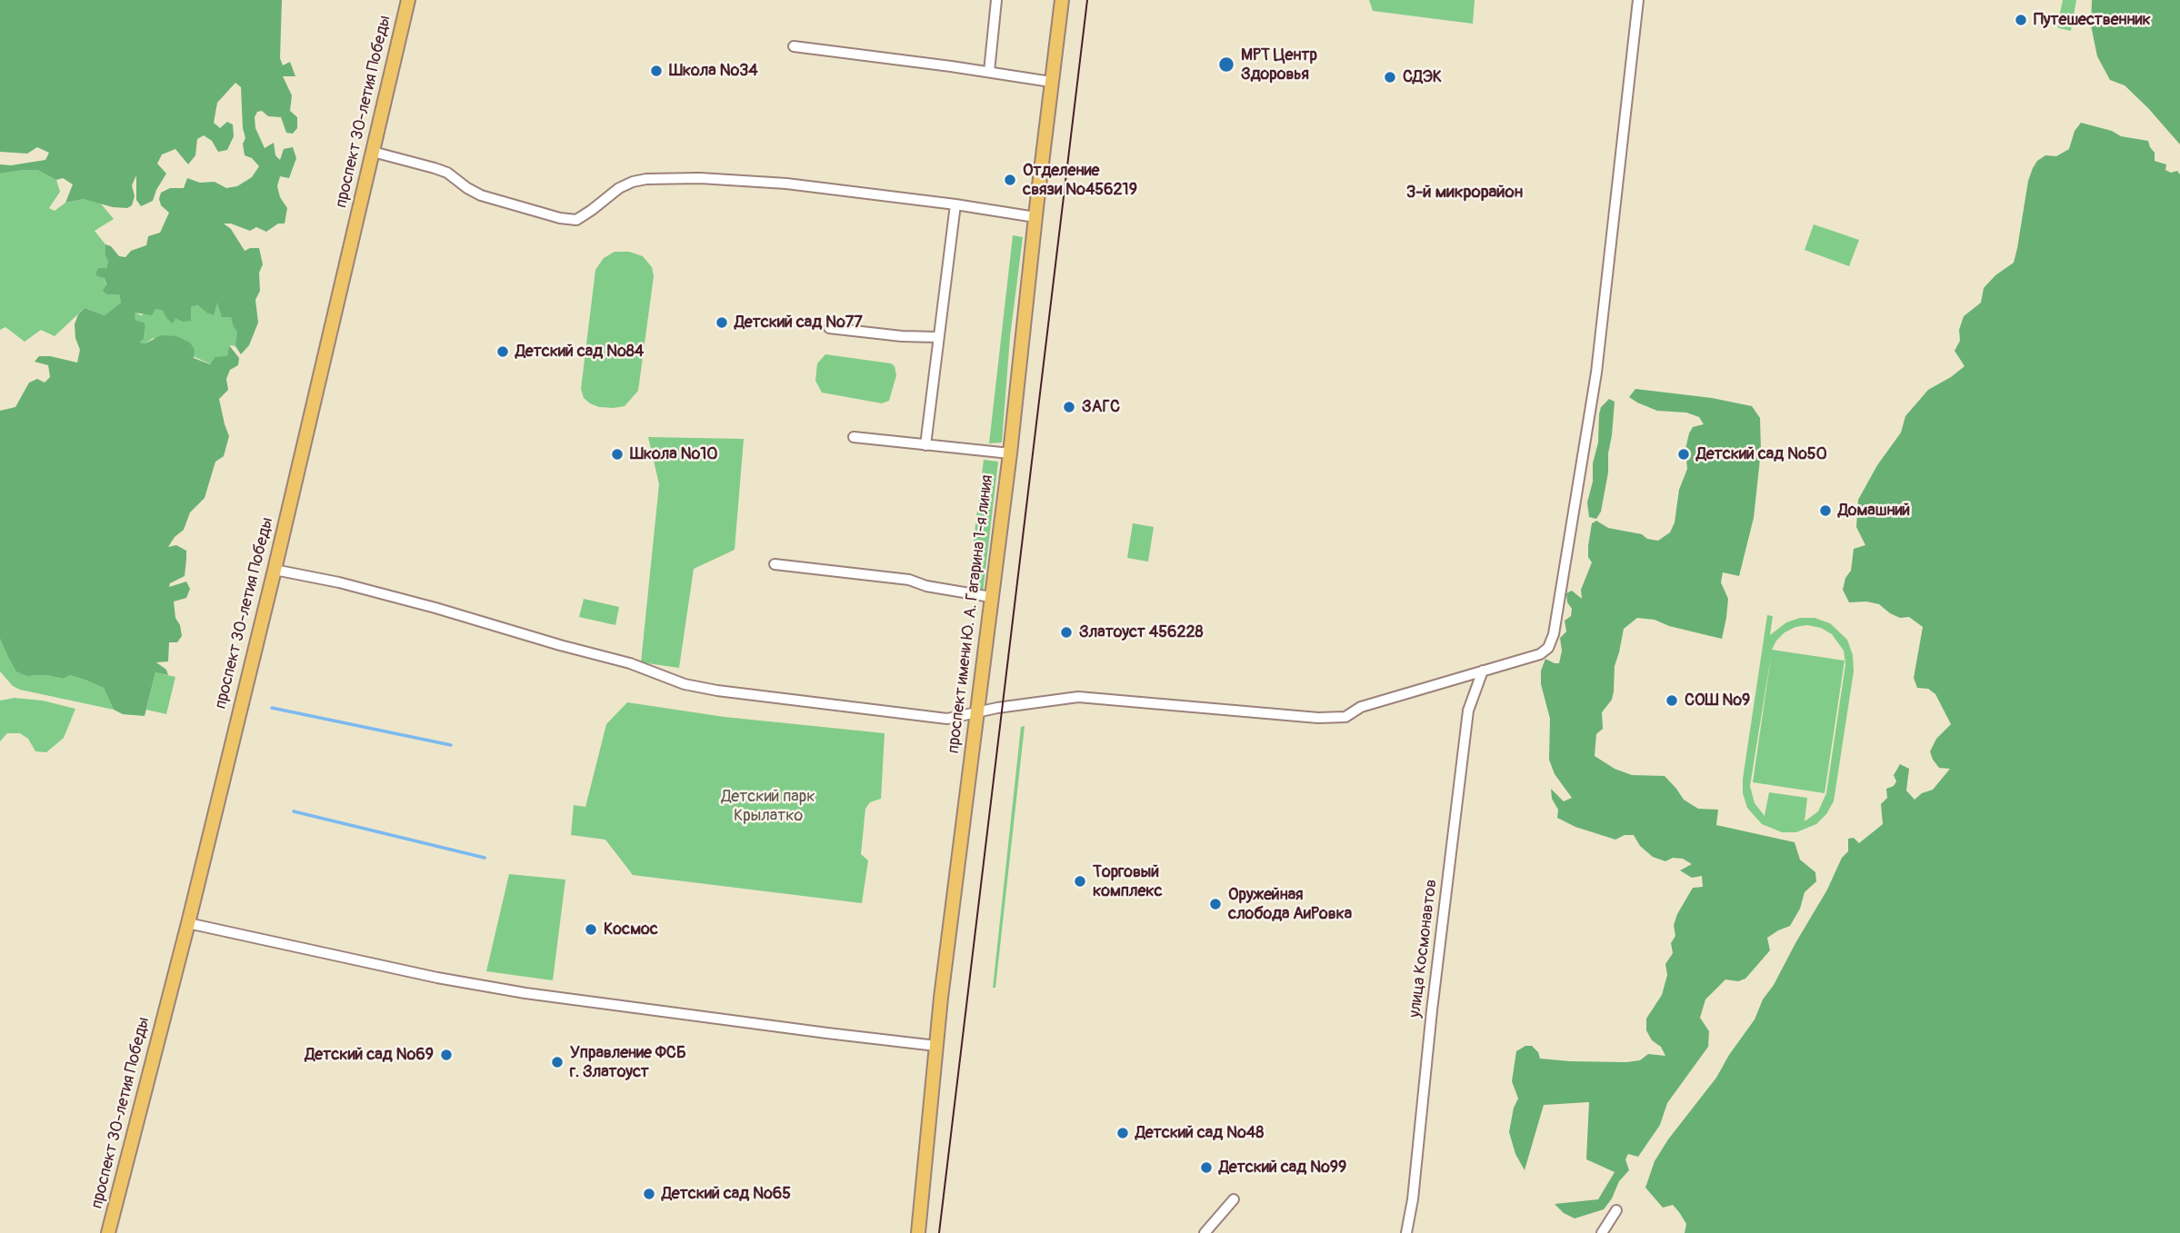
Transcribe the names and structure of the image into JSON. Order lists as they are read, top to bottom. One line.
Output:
{"streets":{"main road":["проспект 30-летия Победы","проспект имени Ю. А. Гагарина 1-я линия"],"street":["улица Космонавтов"]},"districts":["3-й микрорайон"],"parks":["Детский парк Крылатко"],"places":["Путешественник","МРТ Центр Здоровья","Школа №34","СДЭК","Отделение связи №456219","Детский сад №77","Детский сад №84","ЗАГС","Школа №10","Детский сад №50","Домашний","Златоуст 456228","СОШ №9","Торговый комплекс","Оружейная слобода АиРовка","Космос","Детский сад №69","Управление ФСБ г. Златоуст","Детский сад №48","Детский сад №99","Детский сад №65"]}
